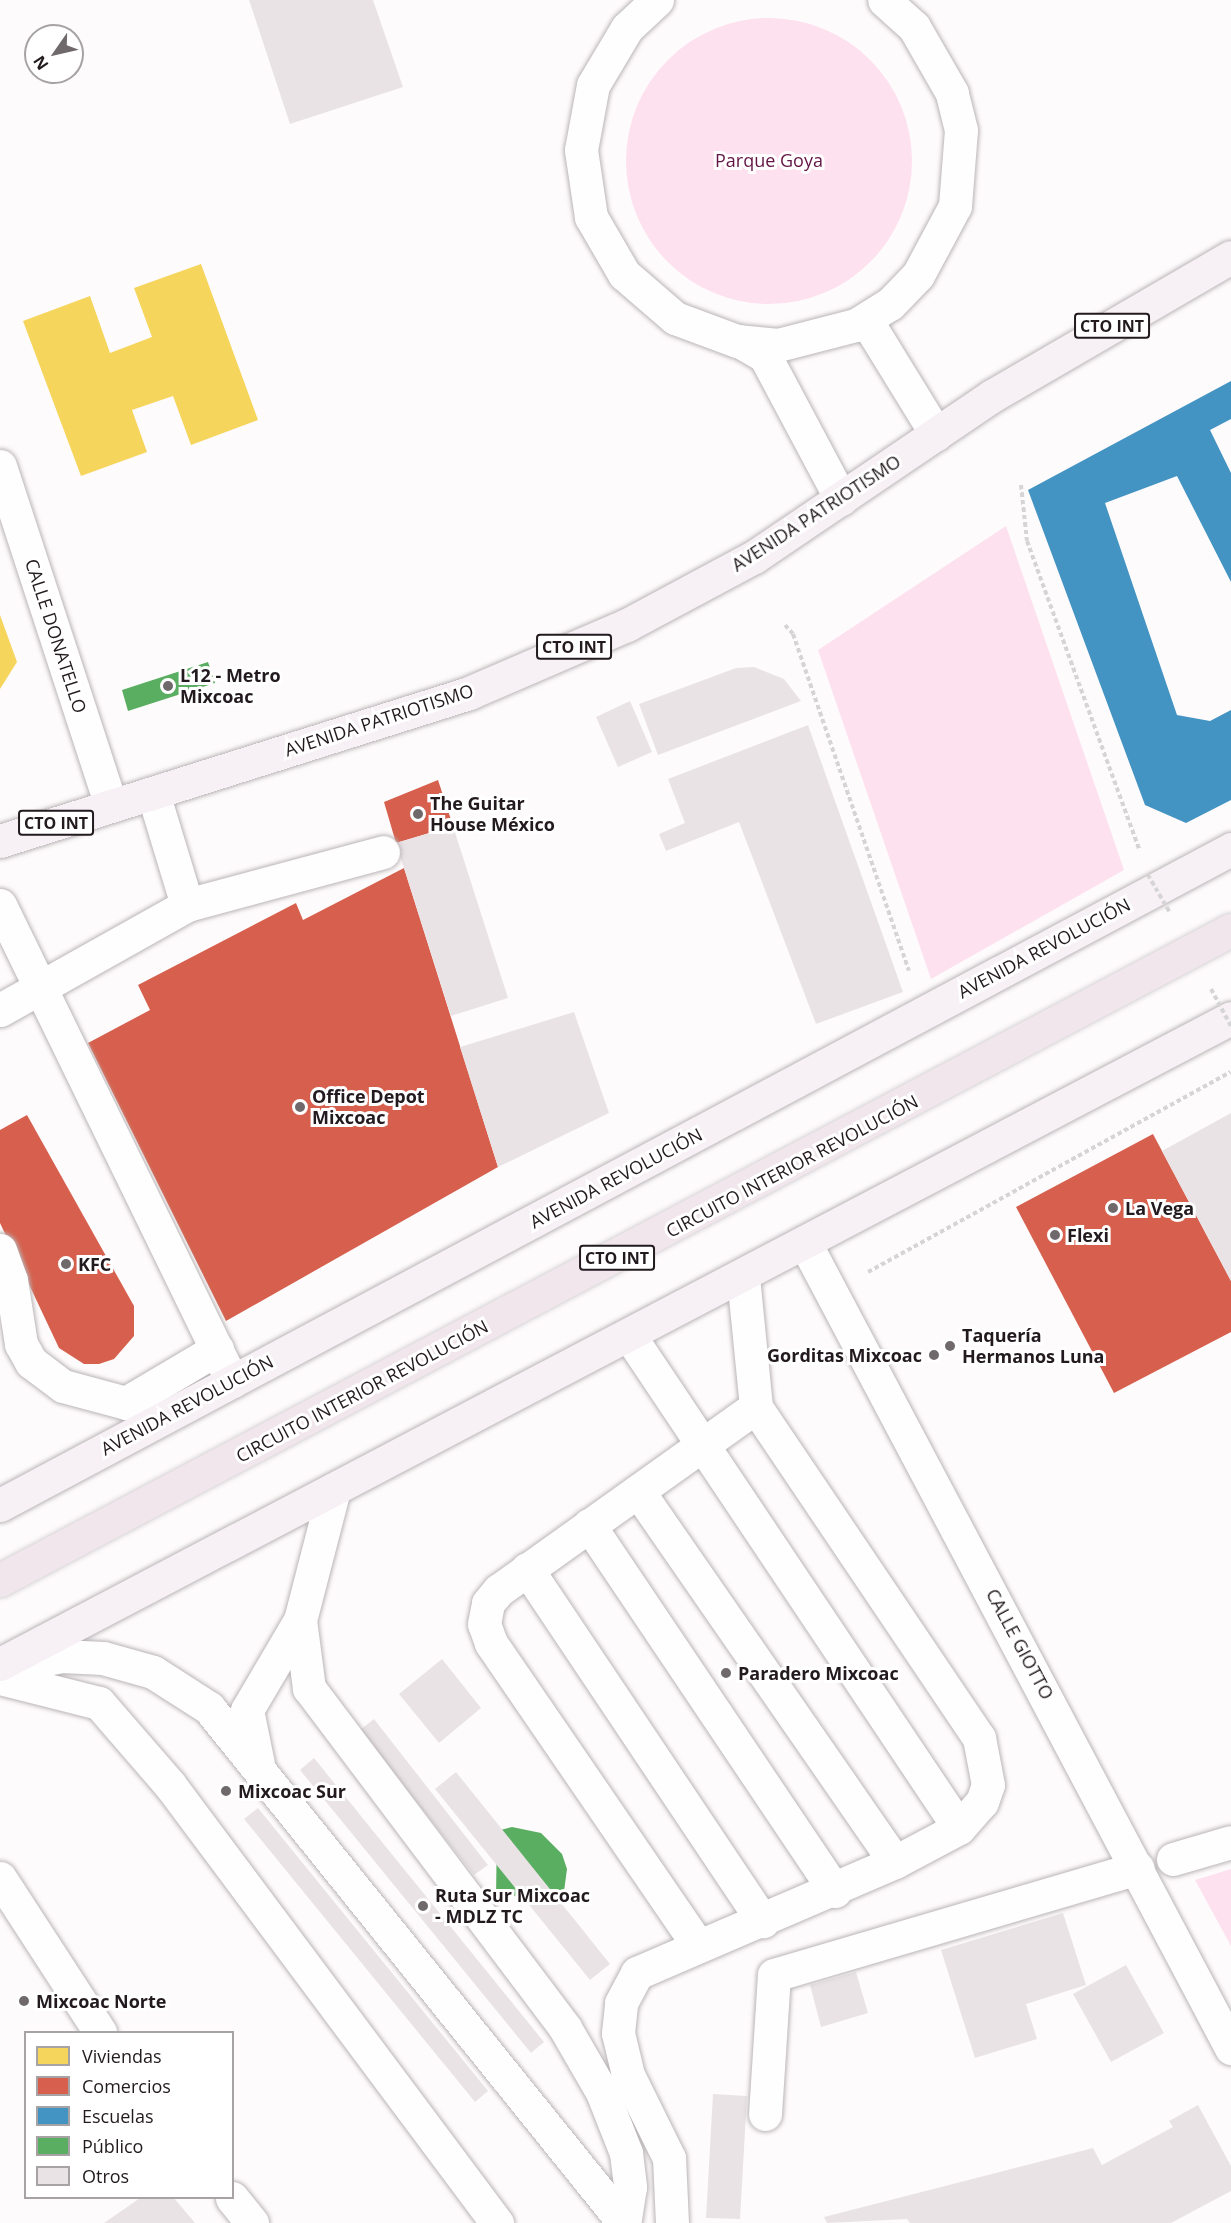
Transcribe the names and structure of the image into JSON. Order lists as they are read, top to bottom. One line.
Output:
{"streets":{"highway":["CTO INT","CIRCUITO INTERIOR REVOLUCIÓN"],"main road":["AVENIDA PATRIOTISMO","AVENIDA REVOLUCIÓN"],"street":["CALLE DONATELLO","CALLE GIOTTO"]},"crossings":[["AVENIDA PATRIOTISMO","CALLE DONATELLO"]],"parks":["Parque Goya"],"places":["L12 - Metro Mixcoac","The Guitar House México","Office Depot Mixcoac","La Vega","Flexi","KFC","Taquería Hermanos Luna","Gorditas Mixcoac","Paradero Mixcoac","Mixcoac Sur","Ruta Sur Mixcoac - MDLZ TC","Mixcoac Norte"],"legend":["Viviendas","Comercios","Escuelas","Público","Otros"],"north":"bottom left"}
